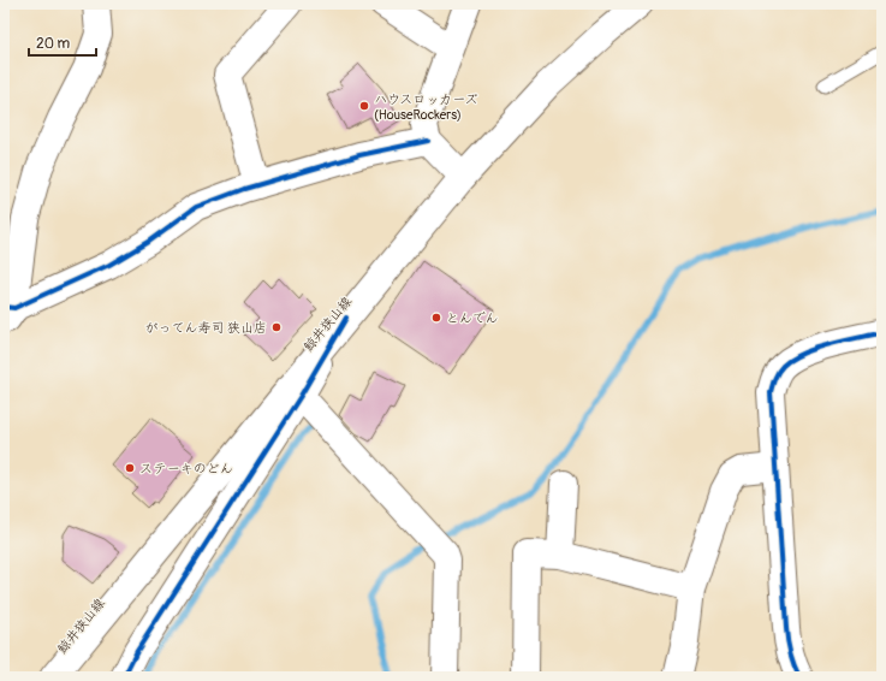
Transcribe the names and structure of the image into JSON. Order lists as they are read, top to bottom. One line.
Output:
{"streets":{"street":["鯨井狭山線"]},"places":["ハウスロッカーズ (HouseRockers)","とんでん","がってん寿司 狭山店","ステーキのどん"],"scale_bar":"20 m"}
